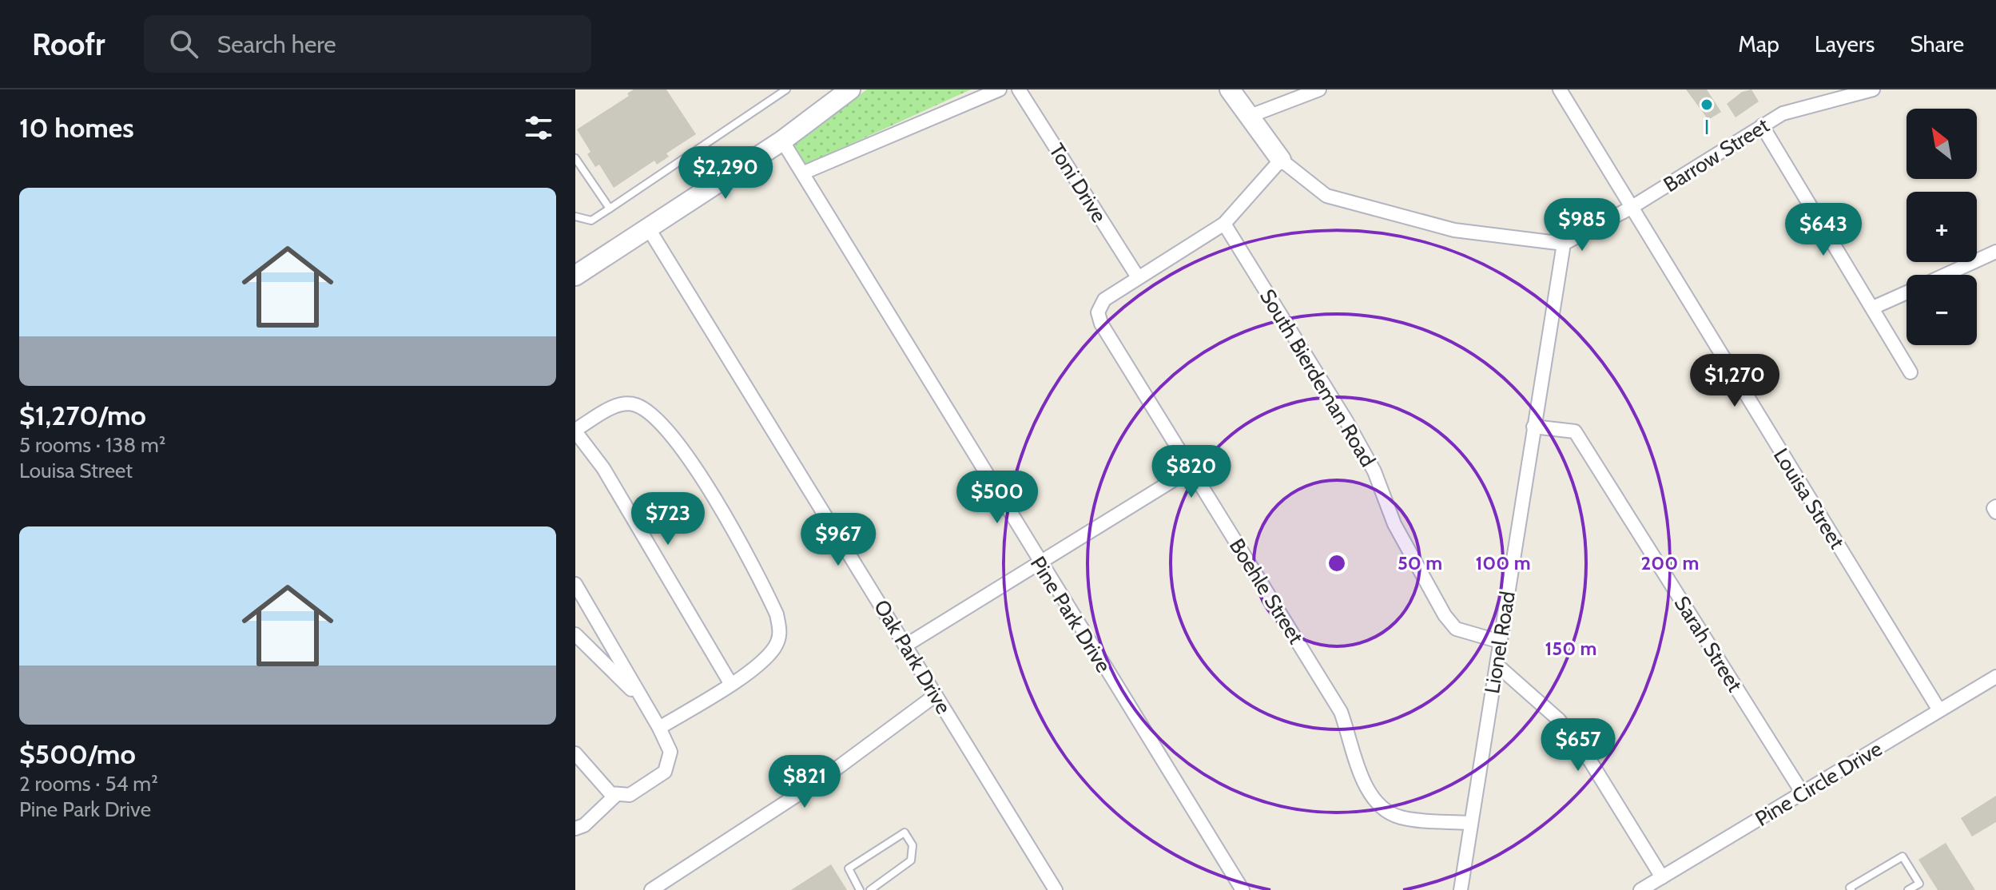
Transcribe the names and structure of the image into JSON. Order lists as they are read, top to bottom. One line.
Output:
{"streets":{"street":["Barrow Street","Toni Drive","South Bierdeman Road","Louisa Street","Boehle Street","Pine Park Drive","Lionel Road","Sarah Street","Oak Park Drive","Pine Circle Drive"]},"crossings":[["Barrow Street","Louisa Street"],["Barrow Street","Lionel Road"],["Toni Drive","Boehle Street"],["South Bierdeman Road","Boehle Street"],["South Bierdeman Road","Lionel Road"],["Louisa Street","Pine Circle Drive"],["Boehle Street","Lionel Road"],["Lionel Road","Sarah Street"],["Sarah Street","Pine Circle Drive"]],"places":["I"],"north":"top left","page":{"header":"Roofr","search":"Search here","nav":["Map","Layers","Share"],"heading":"10 homes","map_buttons":["+","−"],"price":["$2,290","$985","$643","$1,270","$820","$500","$723","$967","$657","$821"],"list":[{"name":"$1,270/mo","note":"5 rooms · 138 m² · Louisa Street"},{"name":"$500/mo","note":"2 rooms · 54 m² · Pine Park Drive"}]},"rings":["50 m","100 m","200 m","150 m"]}
